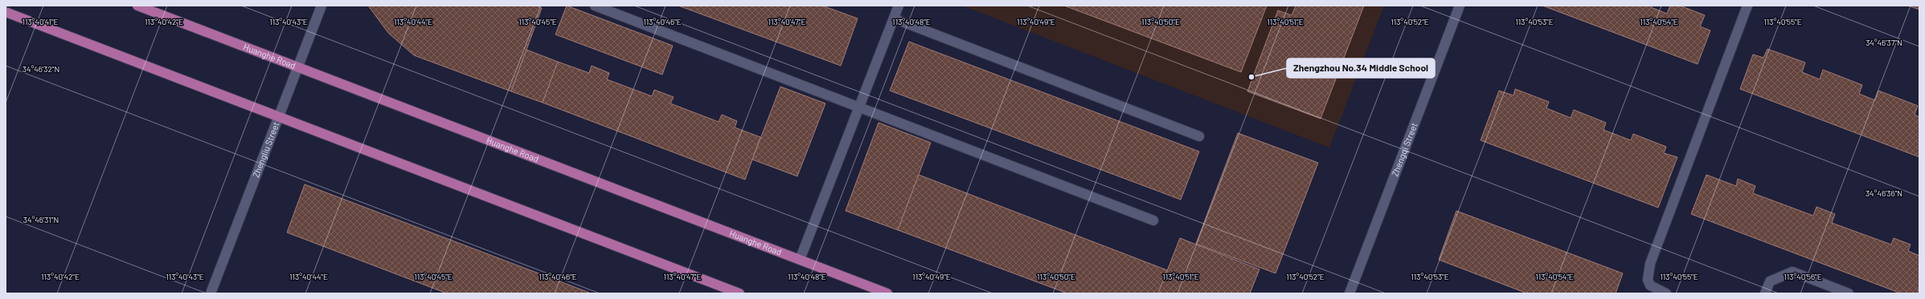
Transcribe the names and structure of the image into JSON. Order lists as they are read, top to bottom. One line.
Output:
{"streets":{"main road":["Huanghe Road"],"street":["Zhengqi Street","Zhengliu Street"]},"crossings":[["Huanghe Road","Zhengliu Street"]],"places":["Zhengzhou No.34 Middle School"],"coordinates":["113°40'46\"E","113°40'49\"E","113°40'50\"E","113°40'52\"E","113°40'53\"E","113°40'54\"E","113°40'55\"E","113°40'41\"E","113°40'42\"E","113°40'43\"E","113°40'44\"E","113°40'45\"E","113°40'47\"E","113°40'48\"E","113°40'51\"E","34°46'37\"N","34°46'32\"N","34°46'36\"N","34°46'31\"N","113°40'56\"E"]}
